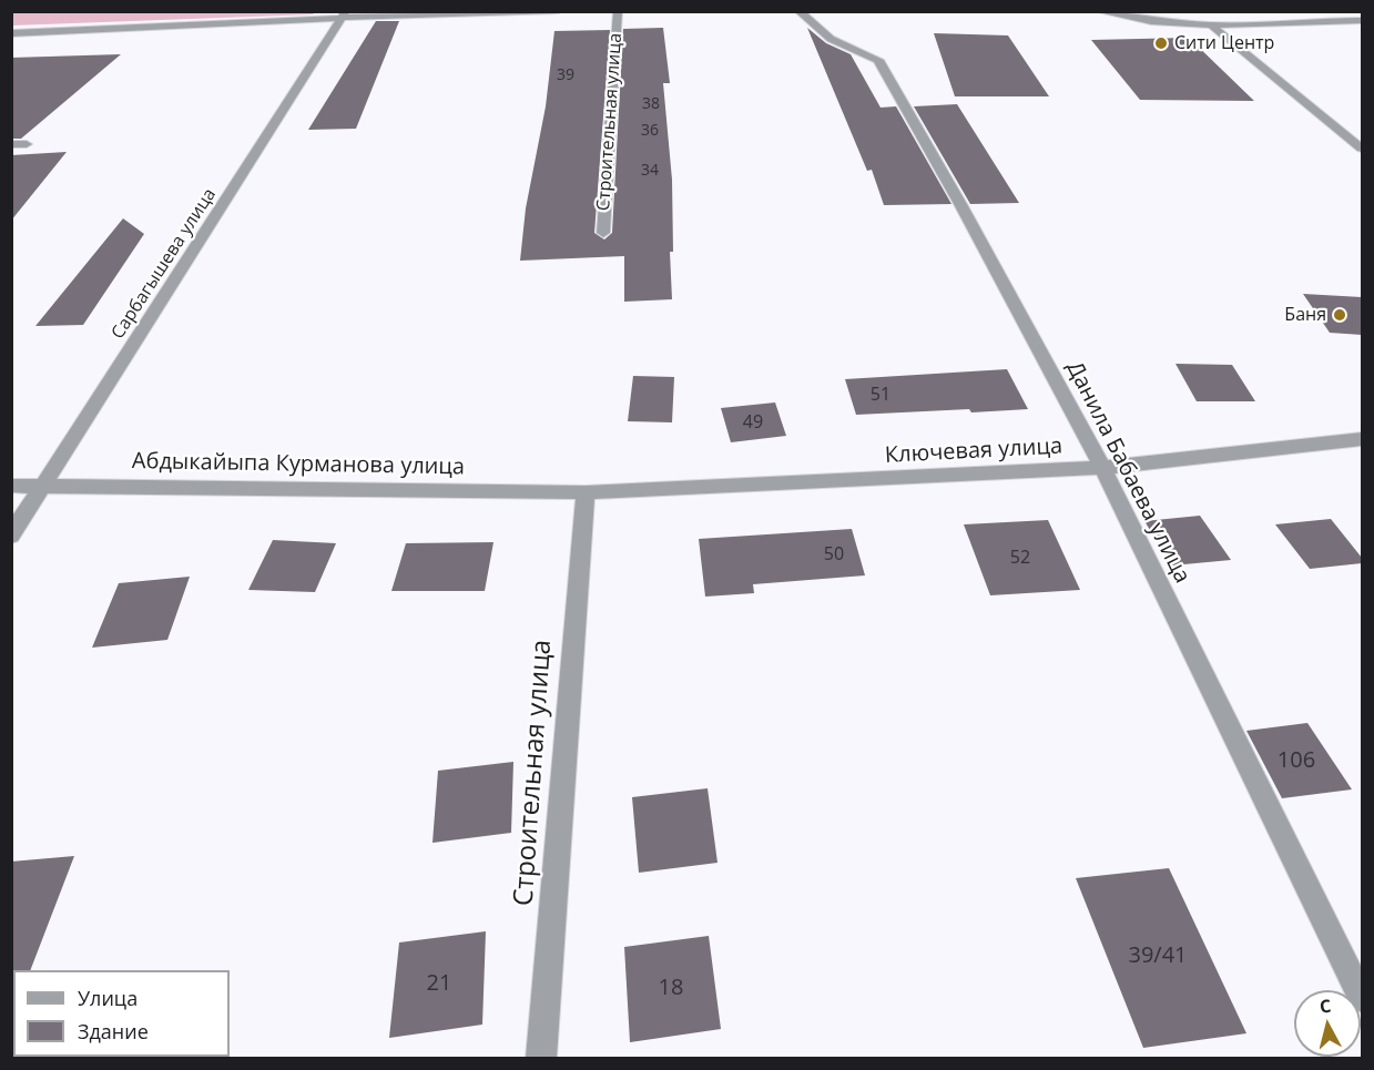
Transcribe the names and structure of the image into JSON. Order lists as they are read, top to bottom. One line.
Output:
{"streets":{"street":["Строительная улица","Сарбагышева улица","Ключевая улица","Абдыкайыпа Курманова улица","Данила Бабаева улица"]},"crossings":[["Строительная улица","Ключевая улица"],["Строительная улица","Абдыкайыпа Курманова улица"],["Сарбагышева улица","Абдыкайыпа Курманова улица"],["Ключевая улица","Абдыкайыпа Курманова улица"],["Ключевая улица","Данила Бабаева улица"]],"places":["Сити Центр","Баня"],"house_numbers":["39","38","36","34","51","49","50","52","106","39/41","21","18"],"legend":["Улица","Здание"],"north":"top"}
